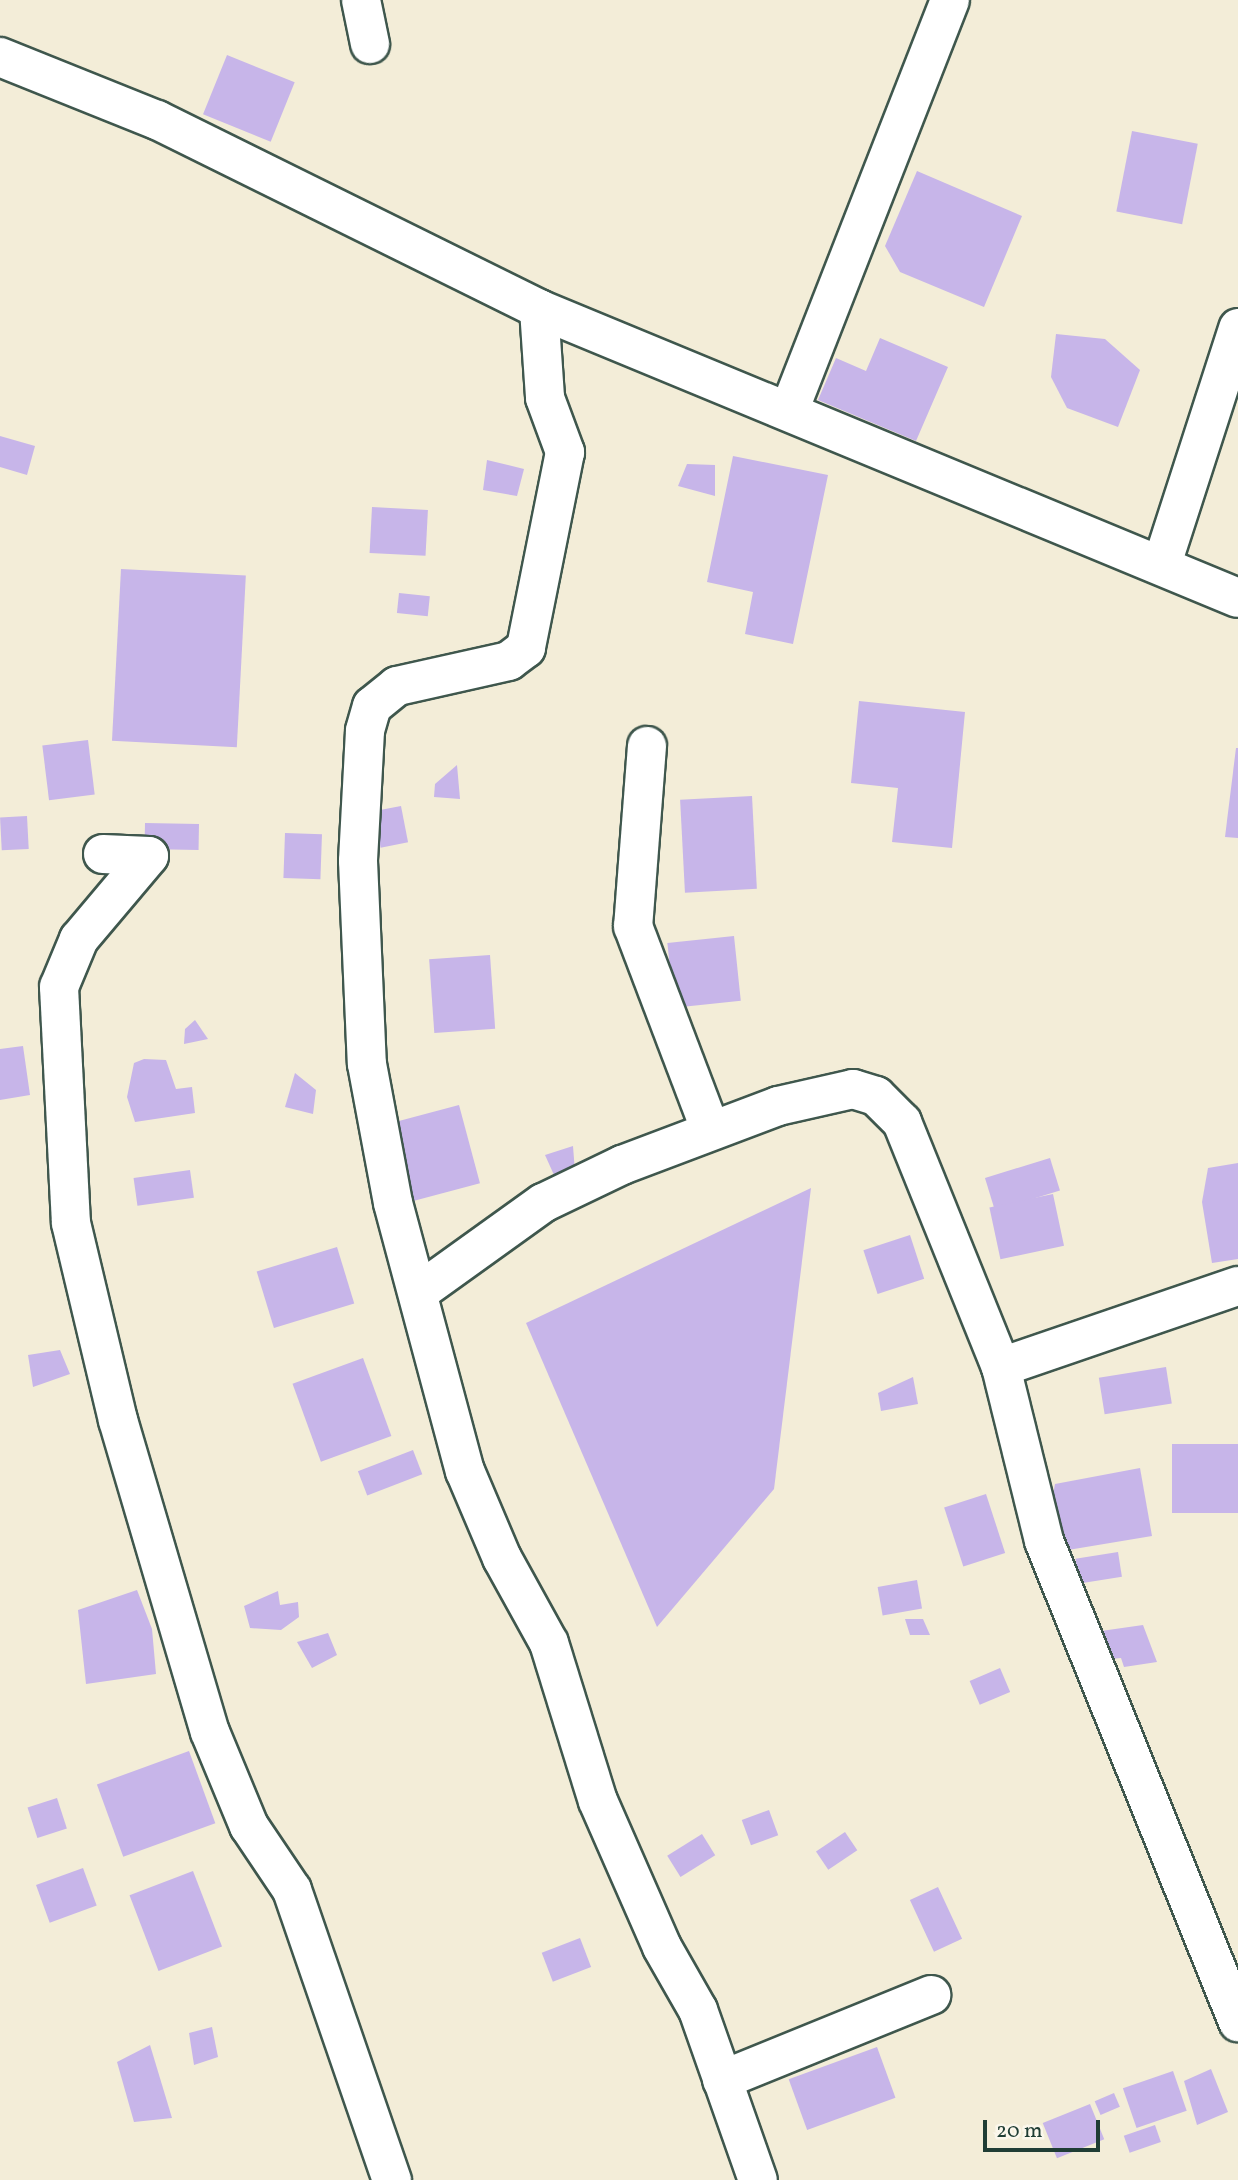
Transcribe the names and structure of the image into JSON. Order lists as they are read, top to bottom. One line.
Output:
{"scale_bar":"20 m"}
